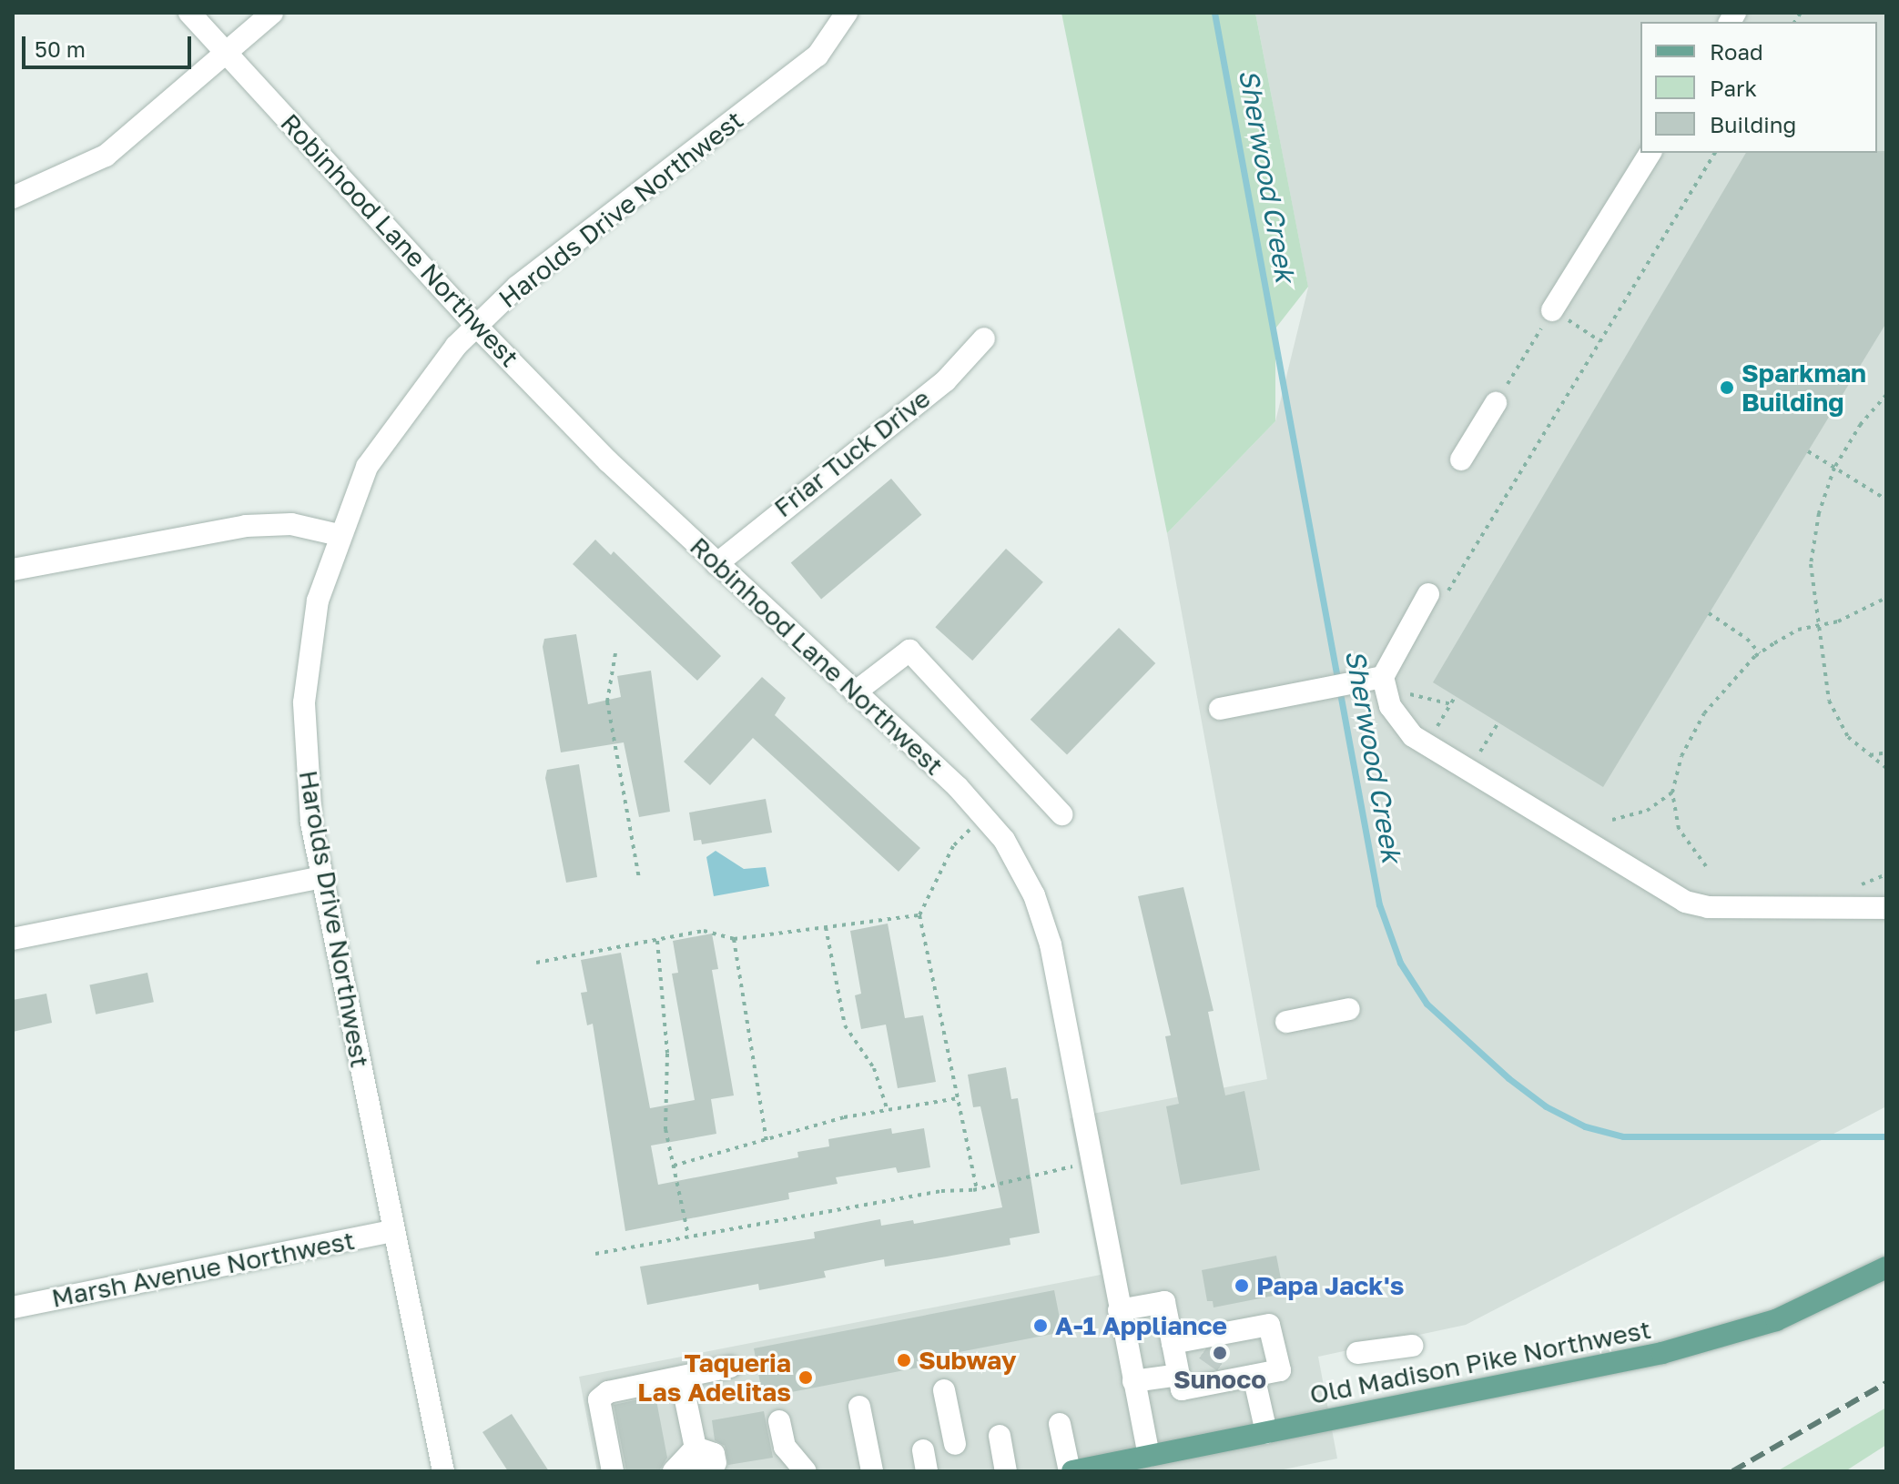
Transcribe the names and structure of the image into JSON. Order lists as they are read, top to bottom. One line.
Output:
{"streets":{"main road":["Old Madison Pike Northwest"],"street":["Harolds Drive Northwest","Robinhood Lane Northwest","Friar Tuck Drive","Marsh Avenue Northwest"]},"crossings":[["Harolds Drive Northwest","Robinhood Lane Northwest"],["Harolds Drive Northwest","Marsh Avenue Northwest"],["Robinhood Lane Northwest","Friar Tuck Drive"],["Robinhood Lane Northwest","Old Madison Pike Northwest"]],"water":["Sherwood Creek"],"places":["Sparkman Building","Papa Jack's","A-1 Appliance","Sunoco","Subway","Taqueria Las Adelitas"],"legend":["Road","Park","Building"],"scale_bar":"50 m"}
